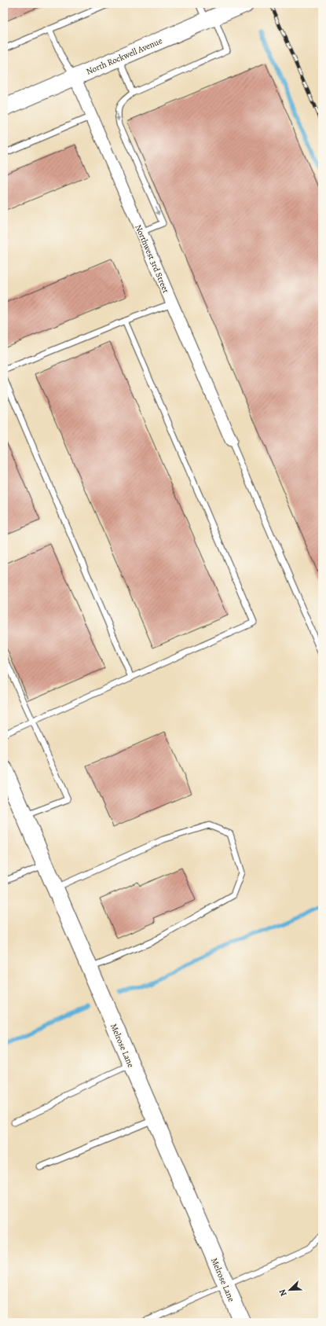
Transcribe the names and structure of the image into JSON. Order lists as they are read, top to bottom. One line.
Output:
{"streets":{"street":["North Rockwell Avenue","Northwest 3rd Street","Melrose Lane"]},"crossings":[["North Rockwell Avenue","Northwest 3rd Street"]],"north":"bottom left"}
